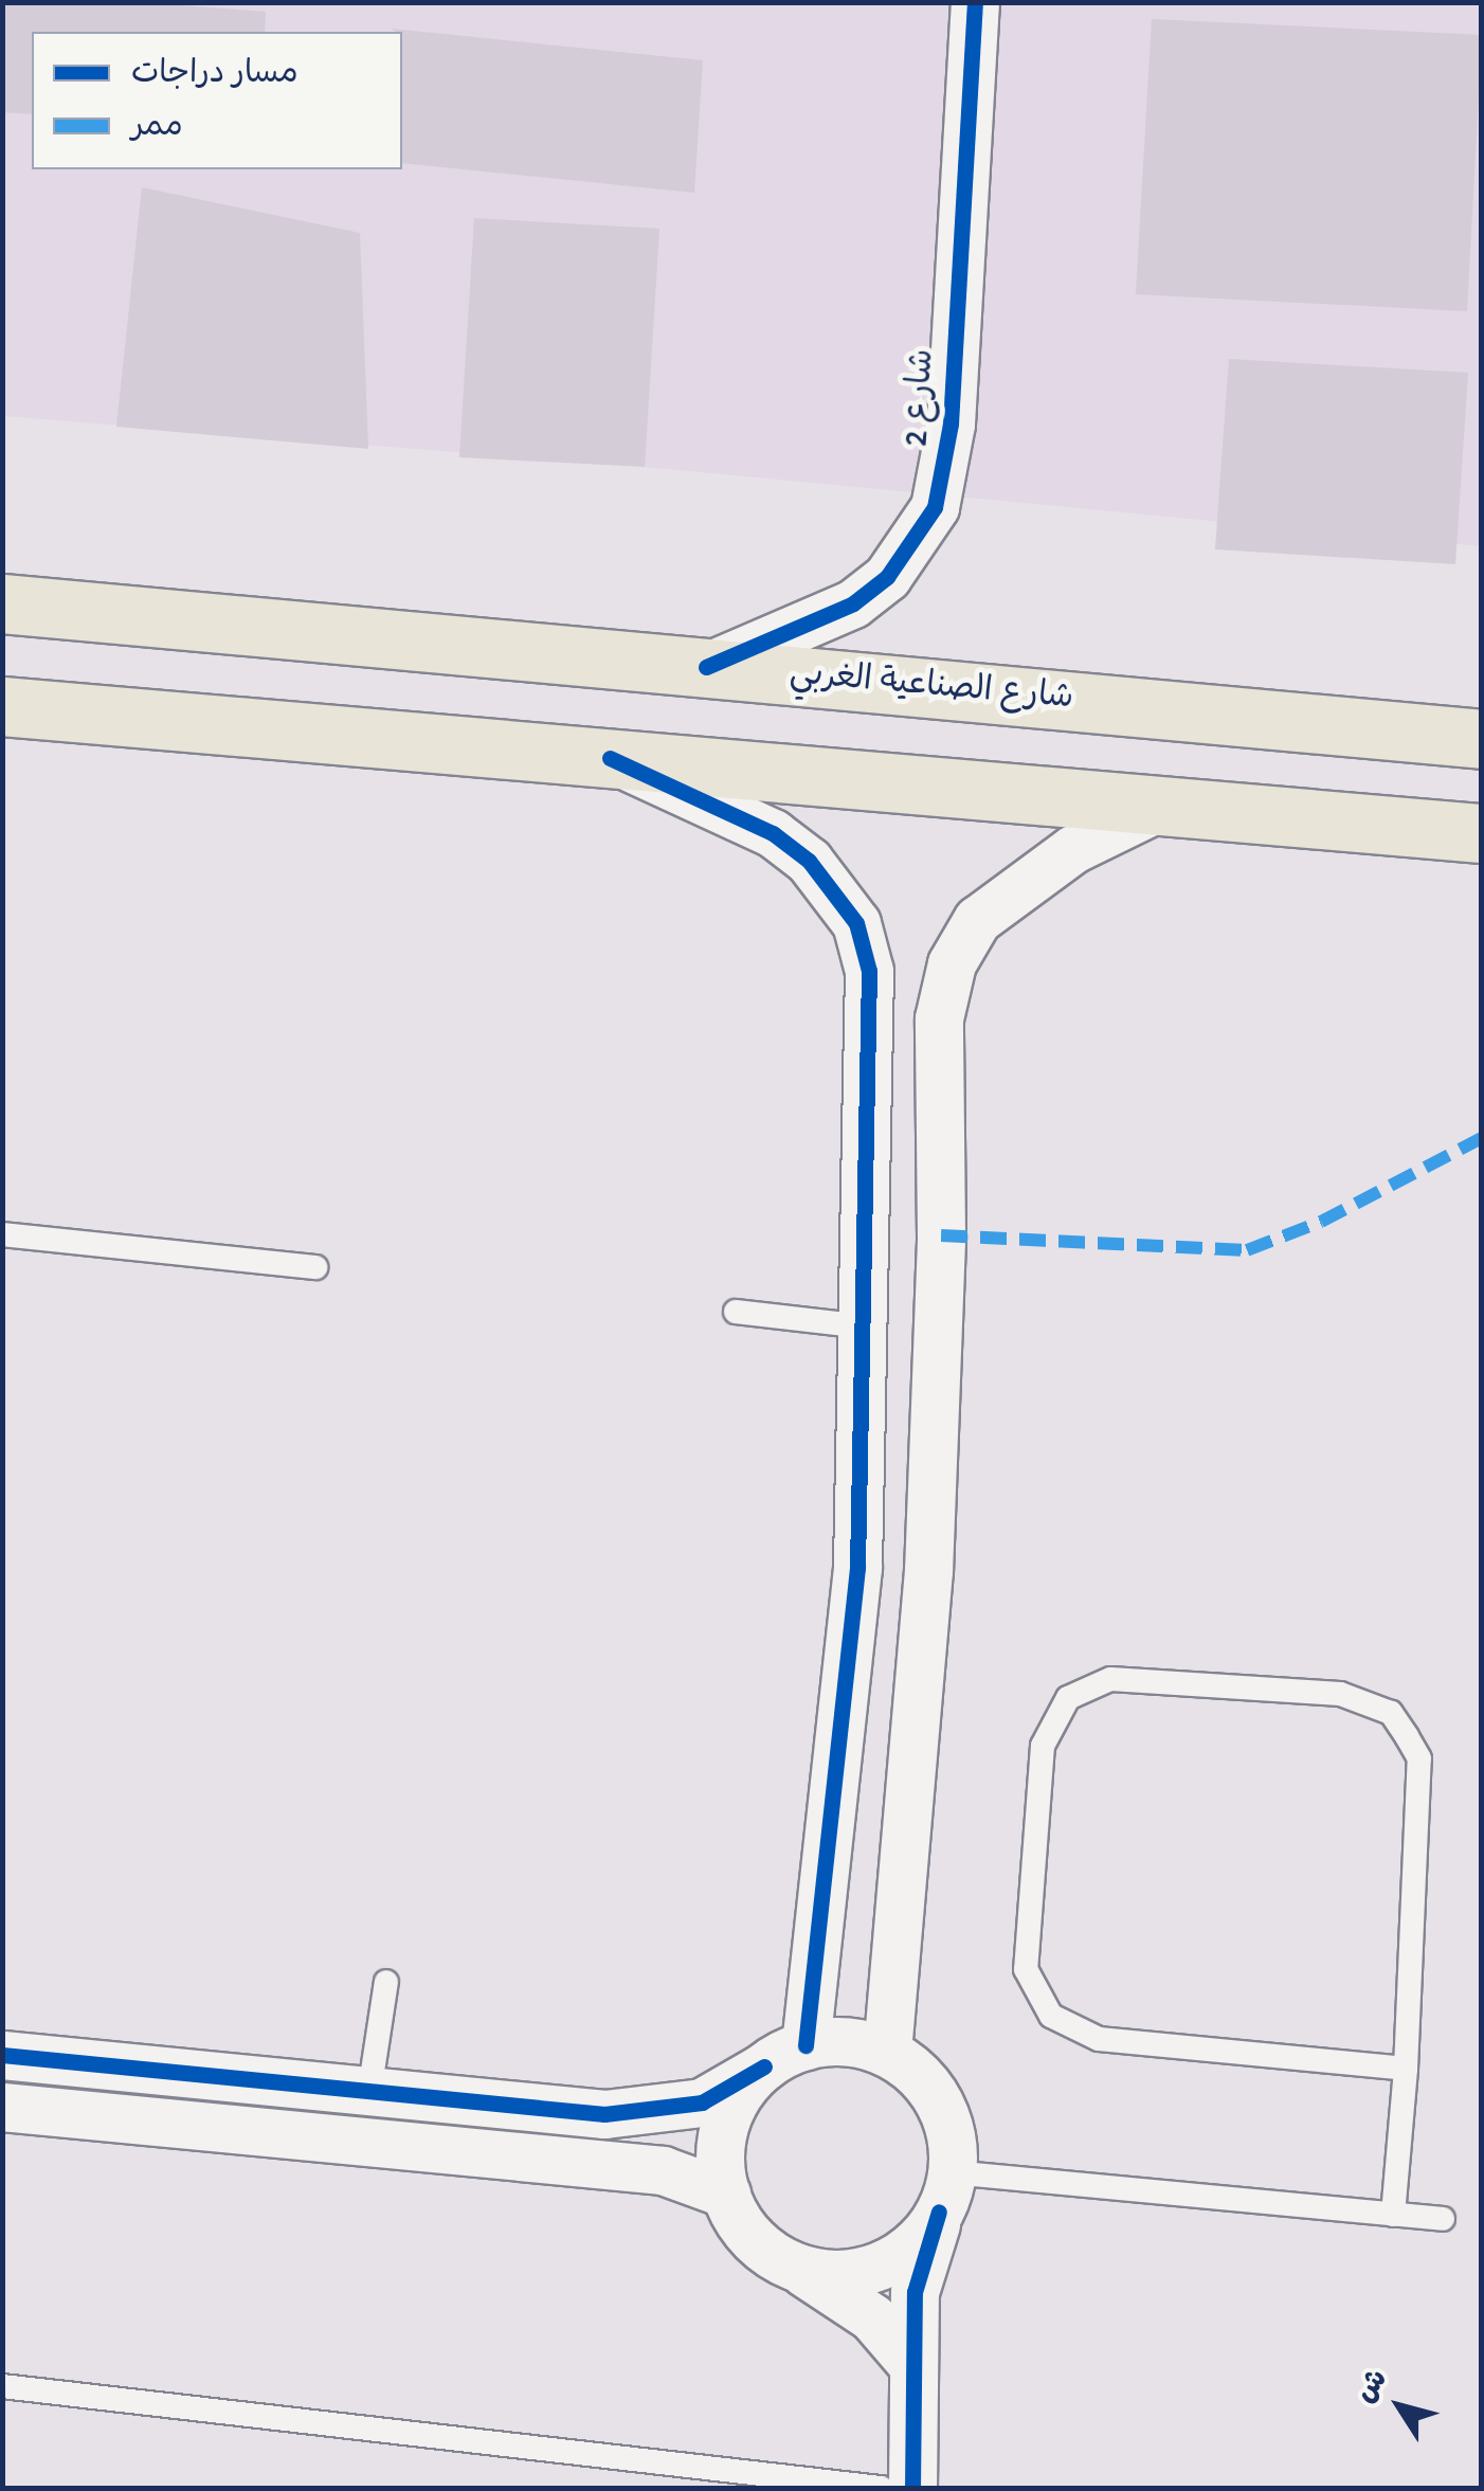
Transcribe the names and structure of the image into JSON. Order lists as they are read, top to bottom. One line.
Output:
{"streets":{"main road":["شارع الصناعية الغربي"],"street":["شارع 2"]},"crossings":[["شارع 2","شارع الصناعية الغربي"]],"legend":["مسار دراجات","ممر"],"north":"top left"}
